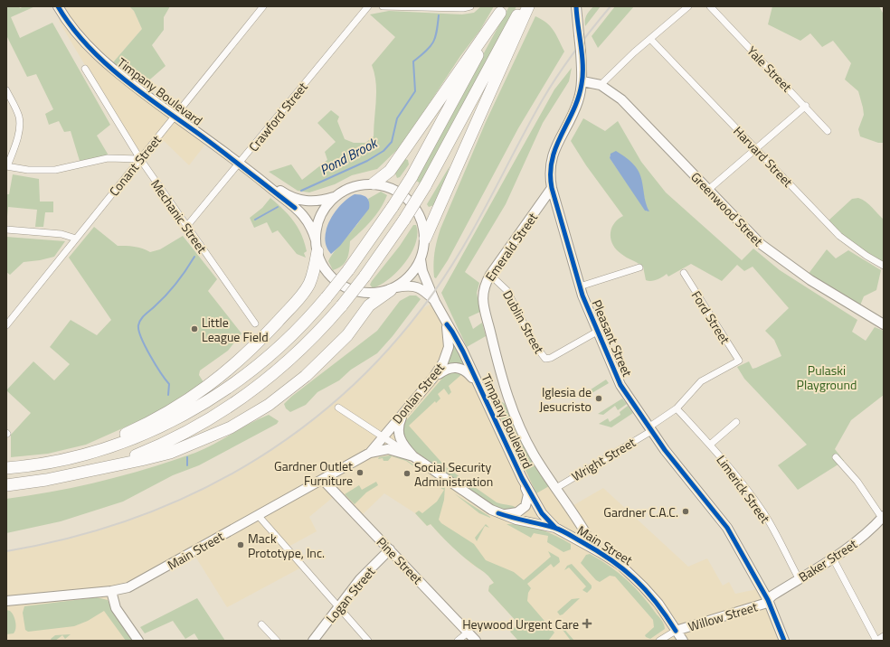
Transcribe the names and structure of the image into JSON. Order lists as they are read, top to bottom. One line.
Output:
{"streets":{"main road":["Timpany Boulevard","Greenwood Street","Emerald Street","Pleasant Street","Donlan Street","Main Street","Pine Street","Baker Street","Logan Street","Willow Street"],"street":["Yale Street","Crawford Street","Harvard Street","Conant Street","Mechanic Street","Ford Street","Dublin Street","Wright Street","Limerick Street"]},"crossings":[["Timpany Boulevard","Crawford Street"],["Timpany Boulevard","Conant Street"],["Timpany Boulevard","Donlan Street"],["Timpany Boulevard","Main Street"],["Crawford Street","Mechanic Street"],["Conant Street","Mechanic Street"],["Greenwood Street","Pleasant Street"],["Emerald Street","Dublin Street"],["Emerald Street","Pleasant Street"],["Emerald Street","Wright Street"],["Emerald Street","Main Street"],["Ford Street","Wright Street"],["Dublin Street","Pleasant Street"],["Pleasant Street","Wright Street"],["Pleasant Street","Baker Street"],["Pleasant Street","Willow Street"],["Donlan Street","Main Street"],["Wright Street","Limerick Street"],["Limerick Street","Baker Street"],["Main Street","Pine Street"],["Main Street","Willow Street"],["Pine Street","Logan Street"],["Baker Street","Willow Street"]],"water":["Pond Brook"],"parks":["Pulaski Playground"],"places":{"other":["Little League Field","Iglesia de Jesucristo","Gardner Outlet Furniture","Social Security Administration","Gardner C.A.C.","Mack Prototype, Inc."],"health":["Heywood Urgent Care"]}}
